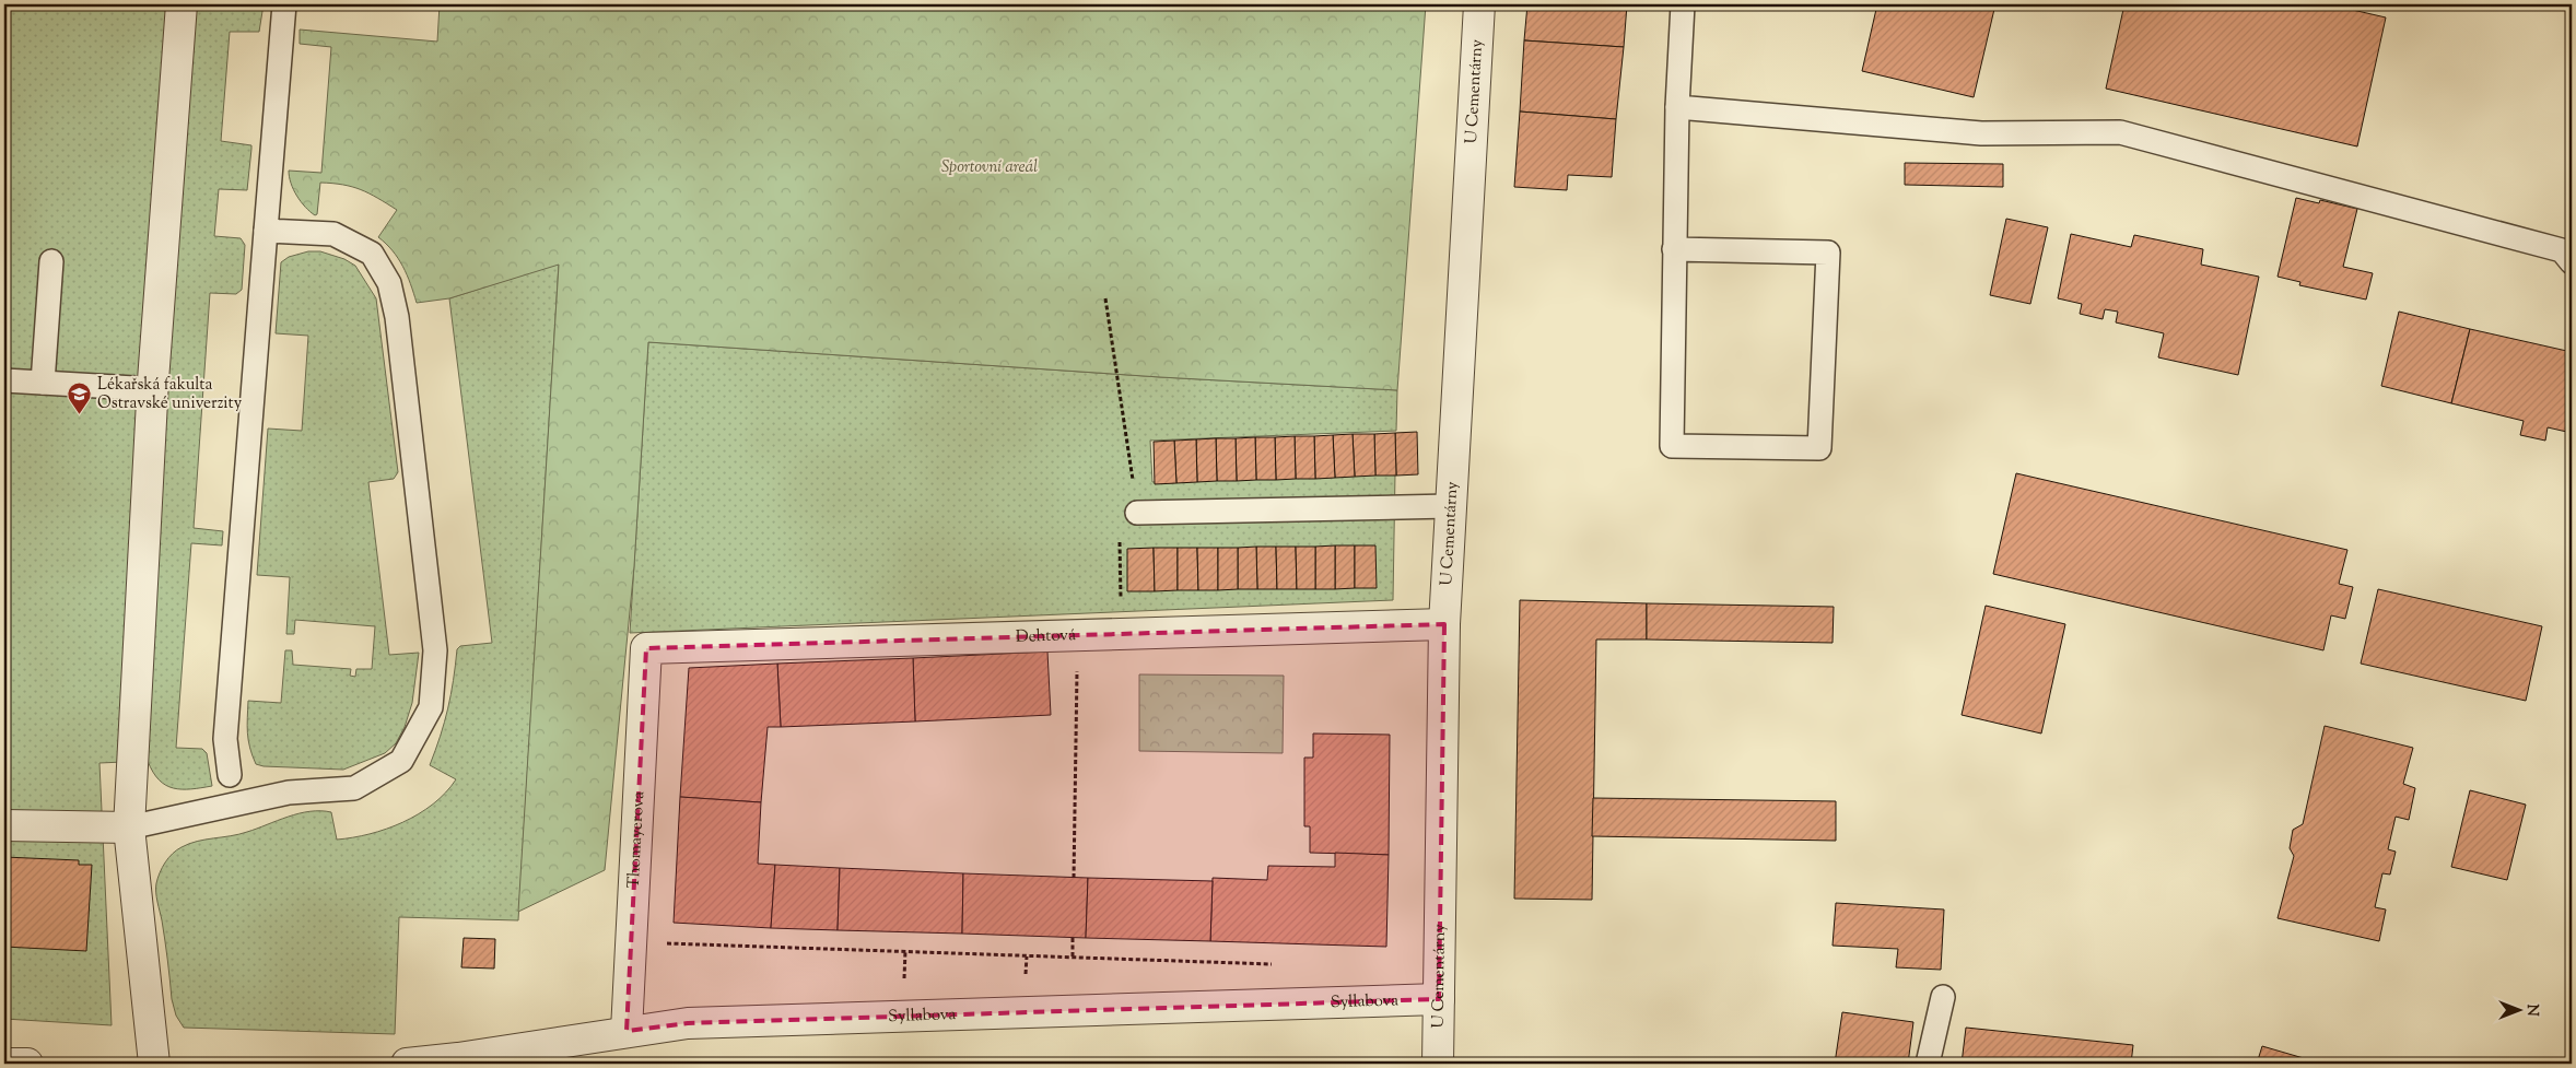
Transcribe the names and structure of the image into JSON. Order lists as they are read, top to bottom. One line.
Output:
{"streets":{"street":["U Cementárny","Dehtová","Thomayerova","Syllabova"]},"crossings":[["U Cementárny","Dehtová"],["U Cementárny","Syllabova"],["Dehtová","Thomayerova"],["Thomayerova","Syllabova"]],"parks":["Sportovní areál"],"places":{"school or university":["Lékařská fakulta Ostravské univerzity"]},"north":"right"}
